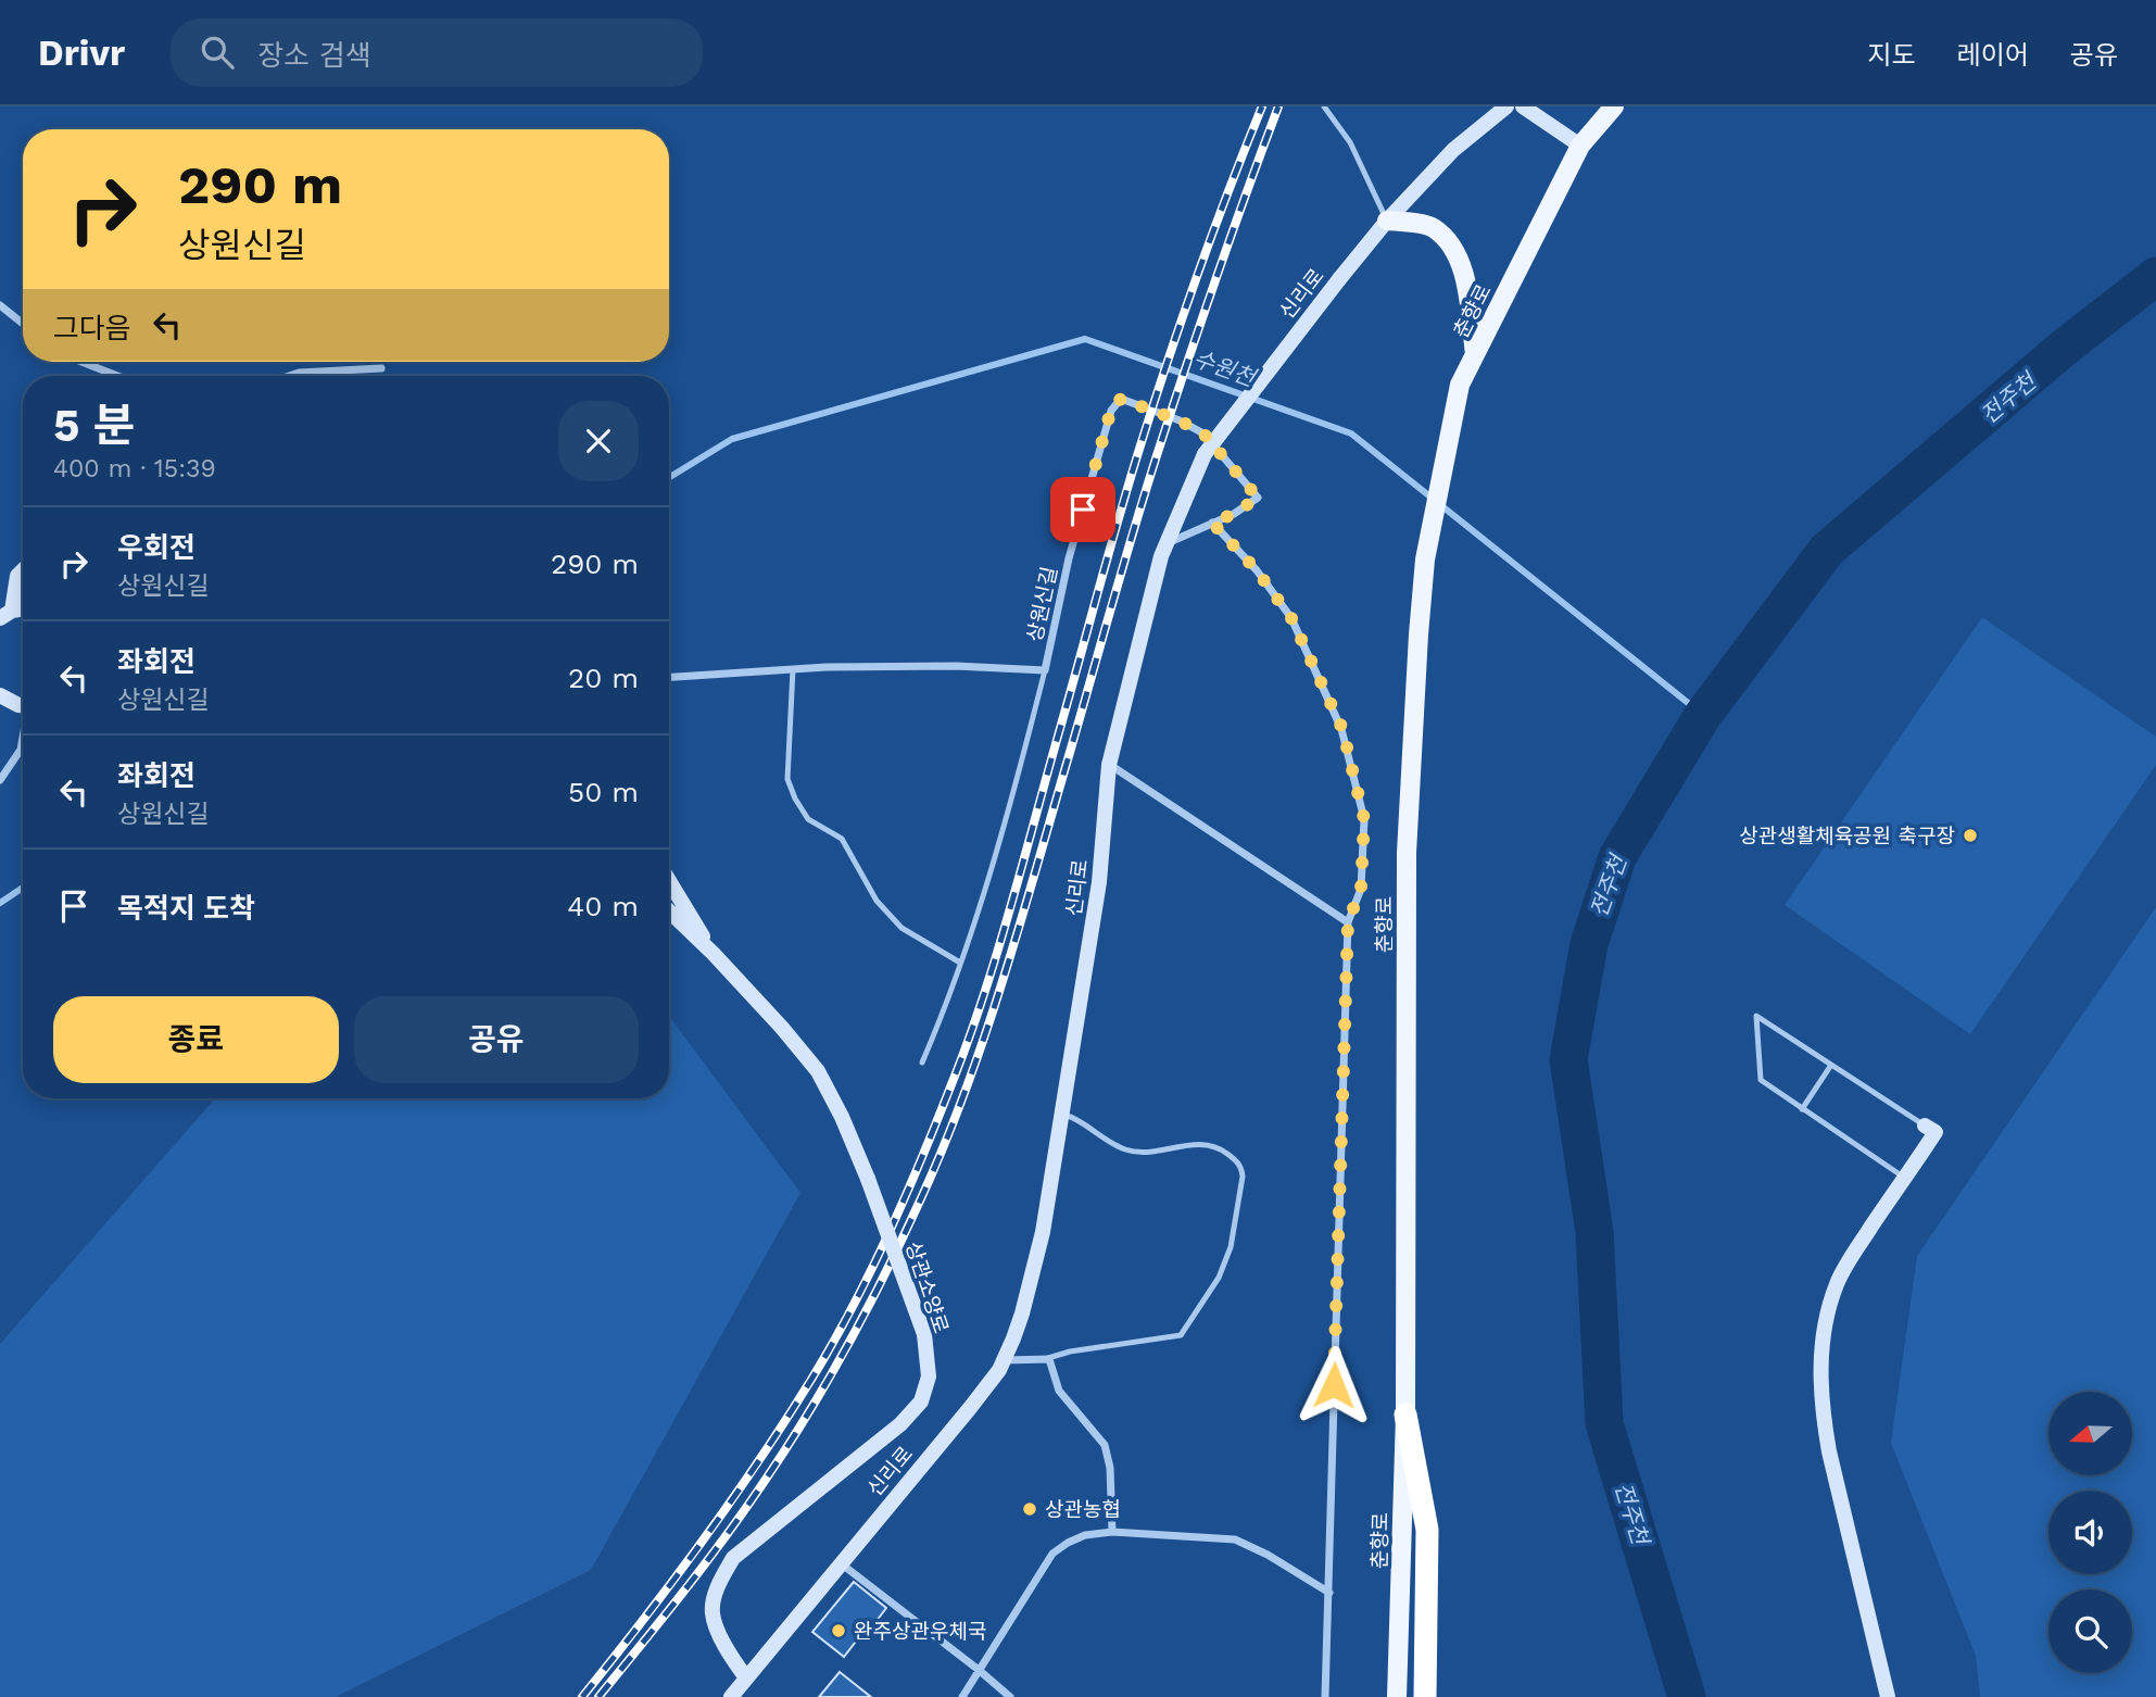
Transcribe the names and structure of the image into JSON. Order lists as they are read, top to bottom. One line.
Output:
{"streets":{"main road":["신리로","춘향로","상관소양로"],"street":["상원신길"]},"crossings":[["신리로","상원신길"],["신리로","상관소양로"]],"water":["수원천","전주천"],"places":["상관생활체육공원 축구장","상관농협","완주상관우체국"],"north":"left","page":{"header":"Drivr","search":"장소 검색","nav":["지도","레이어","공유"],"turn":["290 m","상원신길"],"then":"그다음","heading":["5 분","400 m · 15:39"],"list":[{"name":"우회전","note":"상원신길","value":"290 m"},{"name":"좌회전","note":"상원신길","value":"20 m"},{"name":"좌회전","note":"상원신길","value":"50 m"},{"name":"목적지 도착","value":"40 m"}],"buttons":["종료","공유"]}}
